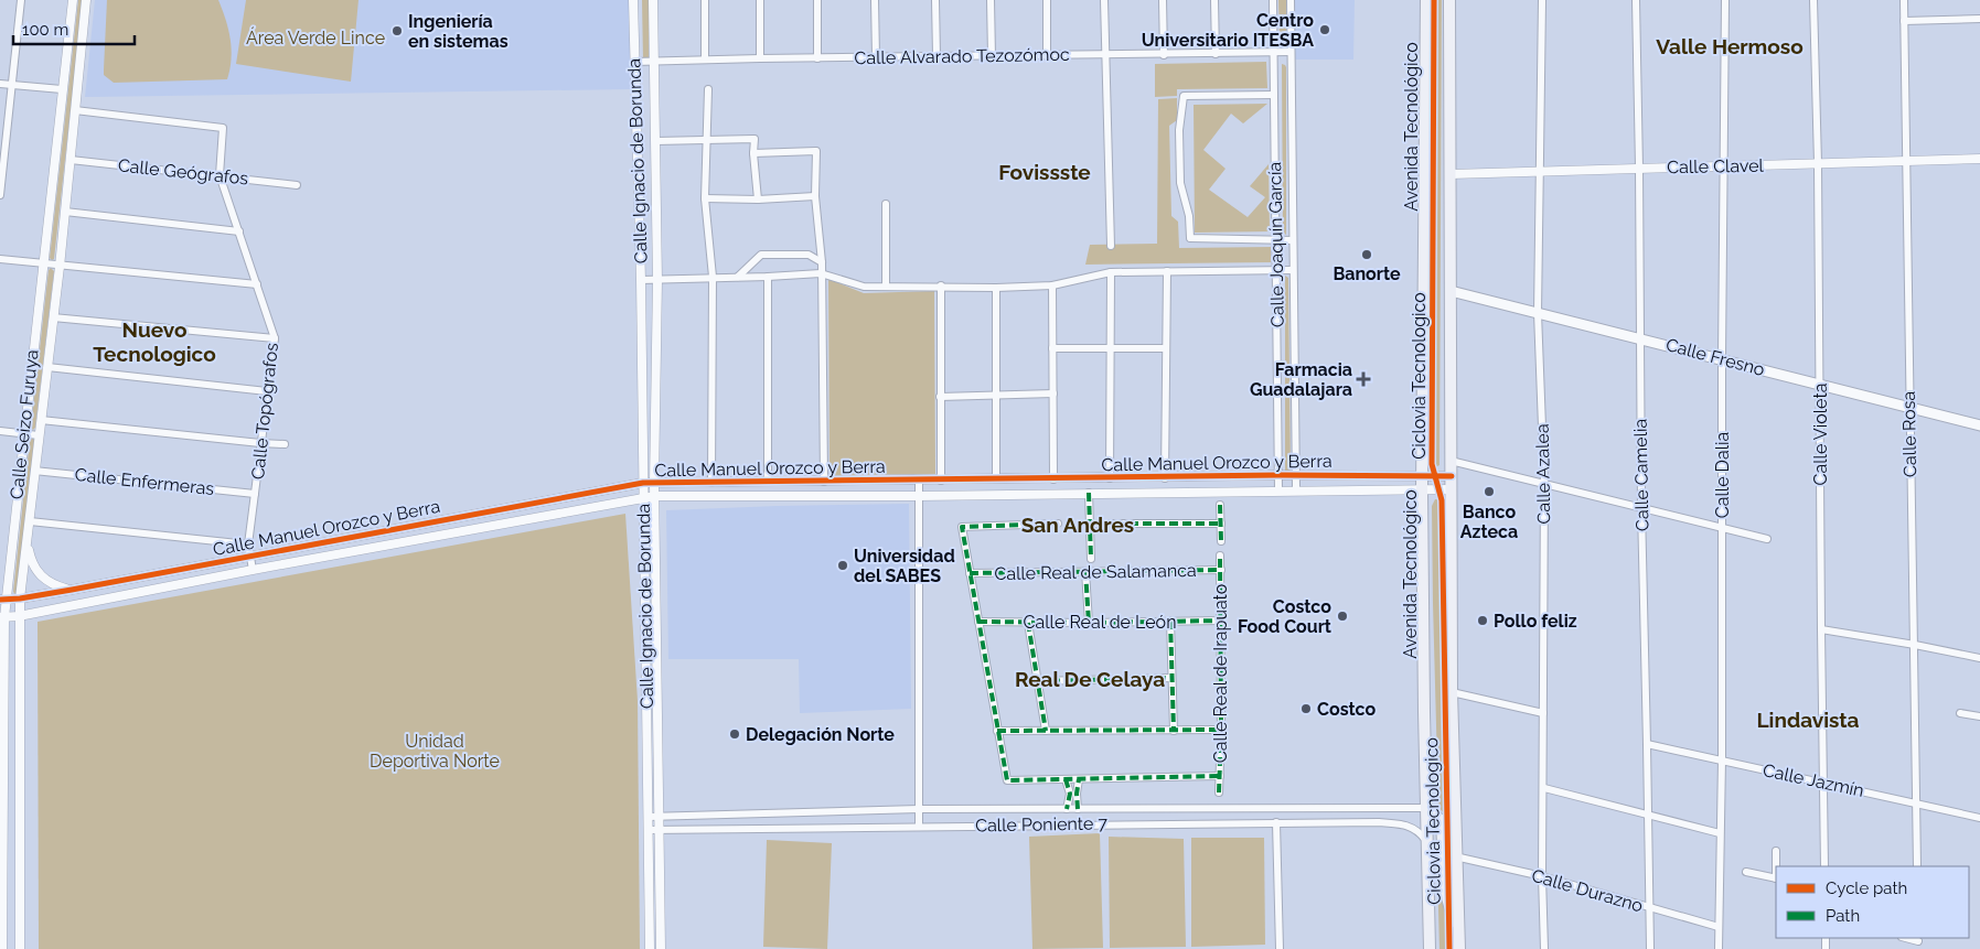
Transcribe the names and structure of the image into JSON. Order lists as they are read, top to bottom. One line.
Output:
{"streets":{"main road":["Avenida Tecnológico","Calle Fresno"],"street":["Calle Alvarado Tezozómoc","Calle Ignacio de Borunda","Calle Clavel","Calle Geógrafos","Calle Joaquín García","Calle Topógrafos","Calle Seizo Furuya","Calle Violeta","Calle Rosa","Calle Manuel Orozco y Berra","Calle Azalea","Calle Camelia","Calle Dalia","Calle Enfermeras","Calle Real de Salamanca","Calle Real de León","Calle Real de Irapuato","Calle Jazmín","Calle Poniente 7","Calle Durazno"],"cycle path":["Ciclovia Tecnologico"]},"crossings":[["Calle Alvarado Tezozómoc","Calle Ignacio de Borunda"],["Calle Alvarado Tezozómoc","Calle Joaquín García"],["Avenida Tecnológico","Calle Manuel Orozco y Berra"],["Avenida Tecnológico","Calle Poniente 7"],["Calle Ignacio de Borunda","Calle Manuel Orozco y Berra"],["Calle Ignacio de Borunda","Calle Poniente 7"],["Calle Clavel","Calle Violeta"],["Calle Clavel","Calle Rosa"],["Calle Clavel","Calle Azalea"],["Calle Clavel","Calle Camelia"],["Calle Clavel","Calle Dalia"],["Calle Geógrafos","Calle Topógrafos"],["Calle Geógrafos","Calle Seizo Furuya"],["Calle Joaquín García","Calle Manuel Orozco y Berra"],["Calle Fresno","Calle Violeta"],["Calle Fresno","Calle Rosa"],["Calle Fresno","Calle Azalea"],["Calle Fresno","Calle Camelia"],["Calle Fresno","Calle Dalia"],["Calle Topógrafos","Calle Seizo Furuya"],["Calle Topógrafos","Calle Manuel Orozco y Berra"],["Calle Topógrafos","Calle Enfermeras"],["Calle Seizo Furuya","Calle Manuel Orozco y Berra"],["Calle Seizo Furuya","Calle Enfermeras"],["Calle Violeta","Calle Jazmín"],["Calle Rosa","Calle Jazmín"],["Calle Azalea","Calle Durazno"],["Calle Camelia","Calle Jazmín"],["Calle Camelia","Calle Durazno"],["Calle Dalia","Calle Jazmín"],["Calle Dalia","Calle Durazno"],["Calle Real de Salamanca","Calle Real de Irapuato"],["Calle Real de León","Calle Real de Irapuato"]],"districts":["Valle Hermoso","Fovissste","Nuevo Tecnologico","San Andres","Real De Celaya","Lindavista"],"parks":["Área Verde Lince","Unidad Deportiva Norte"],"places":{"other":["Centro Universitario ITESBA","Ingeniería en sistemas","Banorte","Banco Azteca","Universidad del SABES","Costco Food Court","Pollo feliz","Costco","Delegación Norte"],"health":["Farmacia Guadalajara"]},"legend":["Cycle path","Path"],"scale_bar":"100 m"}
